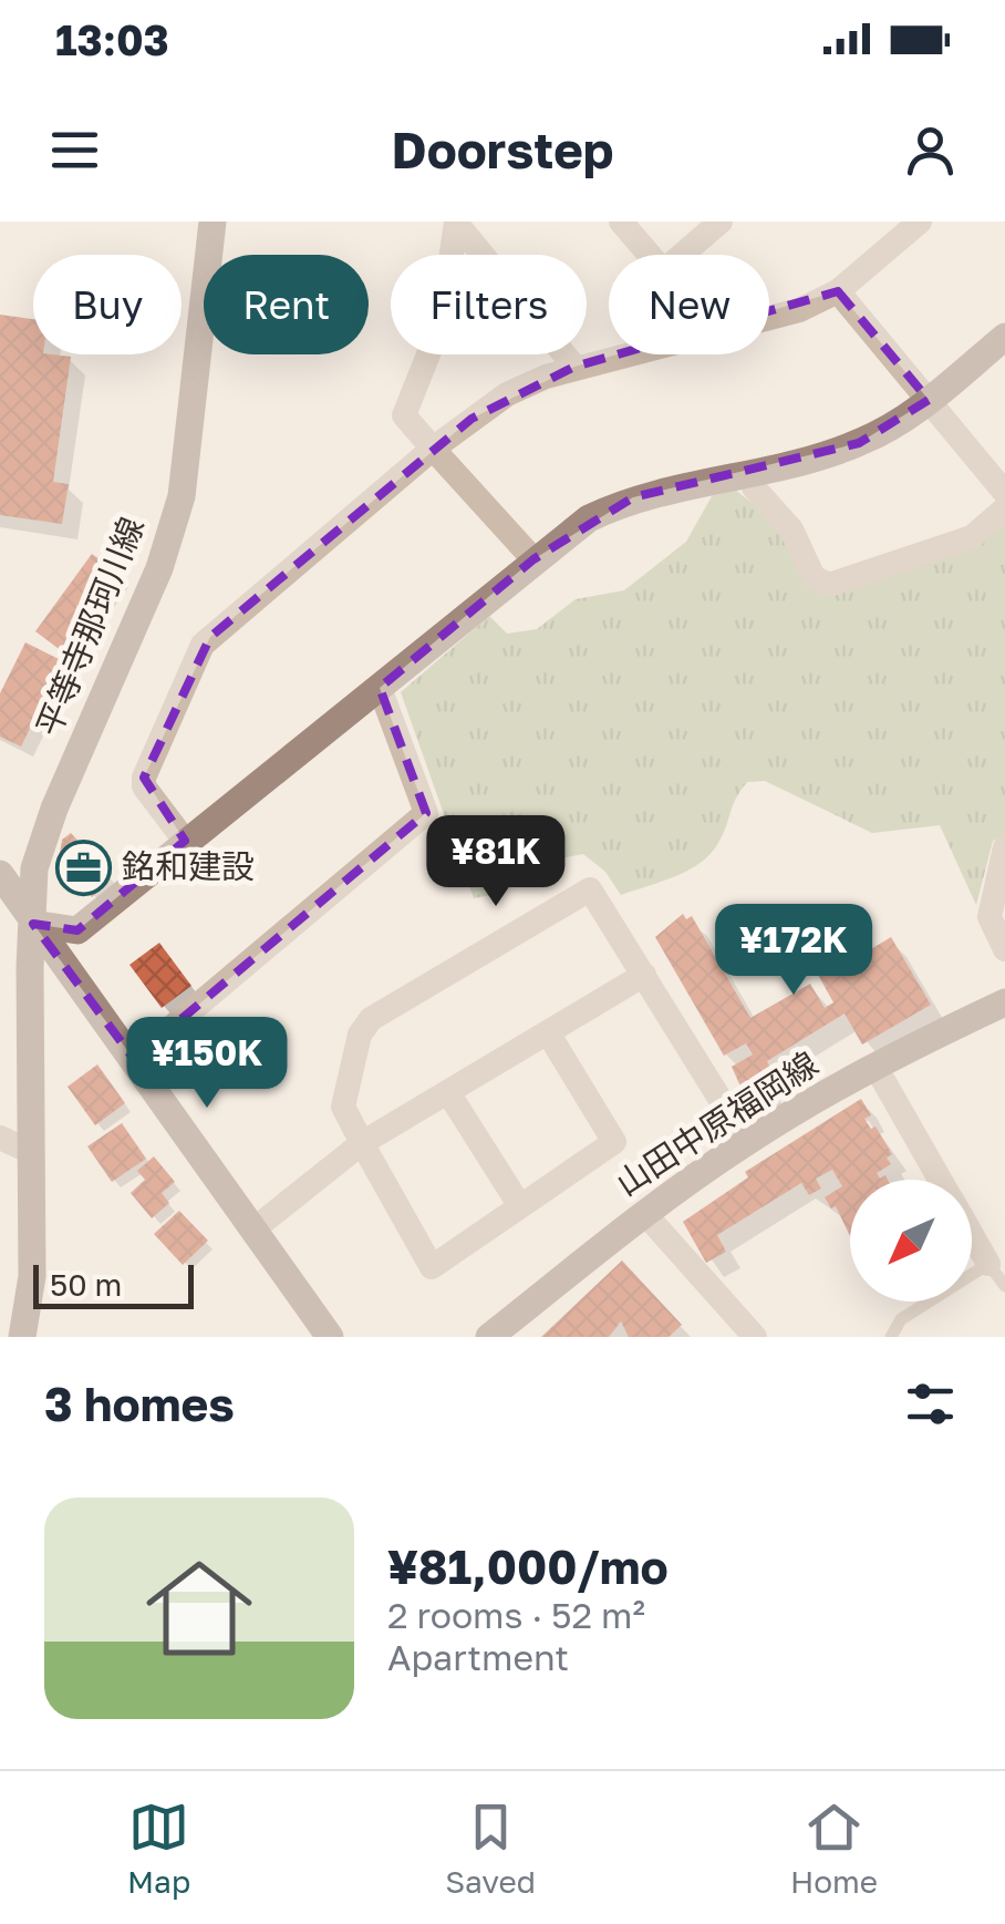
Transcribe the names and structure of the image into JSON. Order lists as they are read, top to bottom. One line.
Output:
{"streets":{"main road":["平等寺那珂川線","山田中原福岡線"]},"places":{"office":["銘和建設"]},"scale_bar":"50 m","north":"bottom left","page":{"status":"13:03","header":"Doorstep","chip":["Buy","Rent","Filters","New"],"price":["¥81K","¥172K","¥150K"],"scale":"50 m","heading":"3 homes","list":[{"name":"¥81,000/mo","note":"2 rooms · 52 m² · Apartment"}],"tabs":["Map","Saved","Home"]}}
